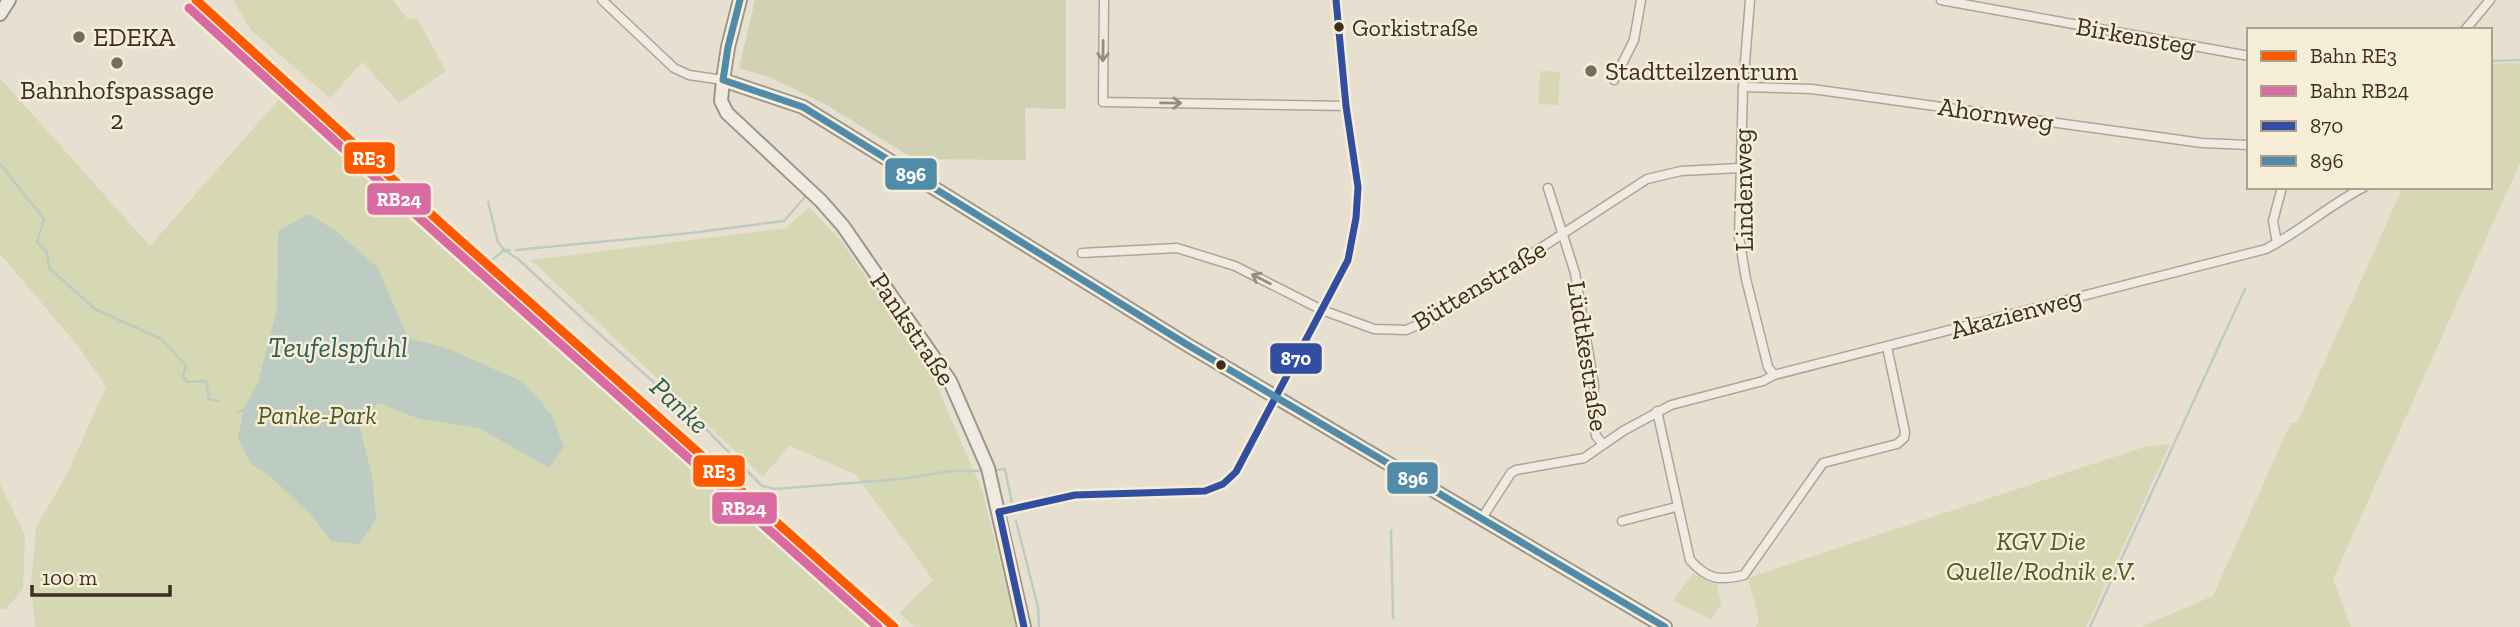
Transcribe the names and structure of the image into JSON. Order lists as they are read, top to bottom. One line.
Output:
{"streets":{"main road":["Pankstraße"],"street":["Birkensteg","Ahornweg","Lindenweg","Büttenstraße","Akazienweg","Lüdtkestraße"]},"crossings":[["Ahornweg","Lindenweg"],["Lindenweg","Büttenstraße"],["Lindenweg","Akazienweg"],["Büttenstraße","Lüdtkestraße"],["Akazienweg","Lüdtkestraße"]],"water":["Teufelspfuhl","Panke"],"parks":["Panke-Park","KGV Die Quelle/Rodnik e.V."],"places":["Gorkistraße","EDEKA","Bahnhofspassage 2","Stadtteilzentrum"],"lines":["rail line RE3","transit line 870","transit line 896","rail line RB24"],"legend":["Bahn RE3","Bahn RB24","870","896"],"scale_bar":"100 m"}
